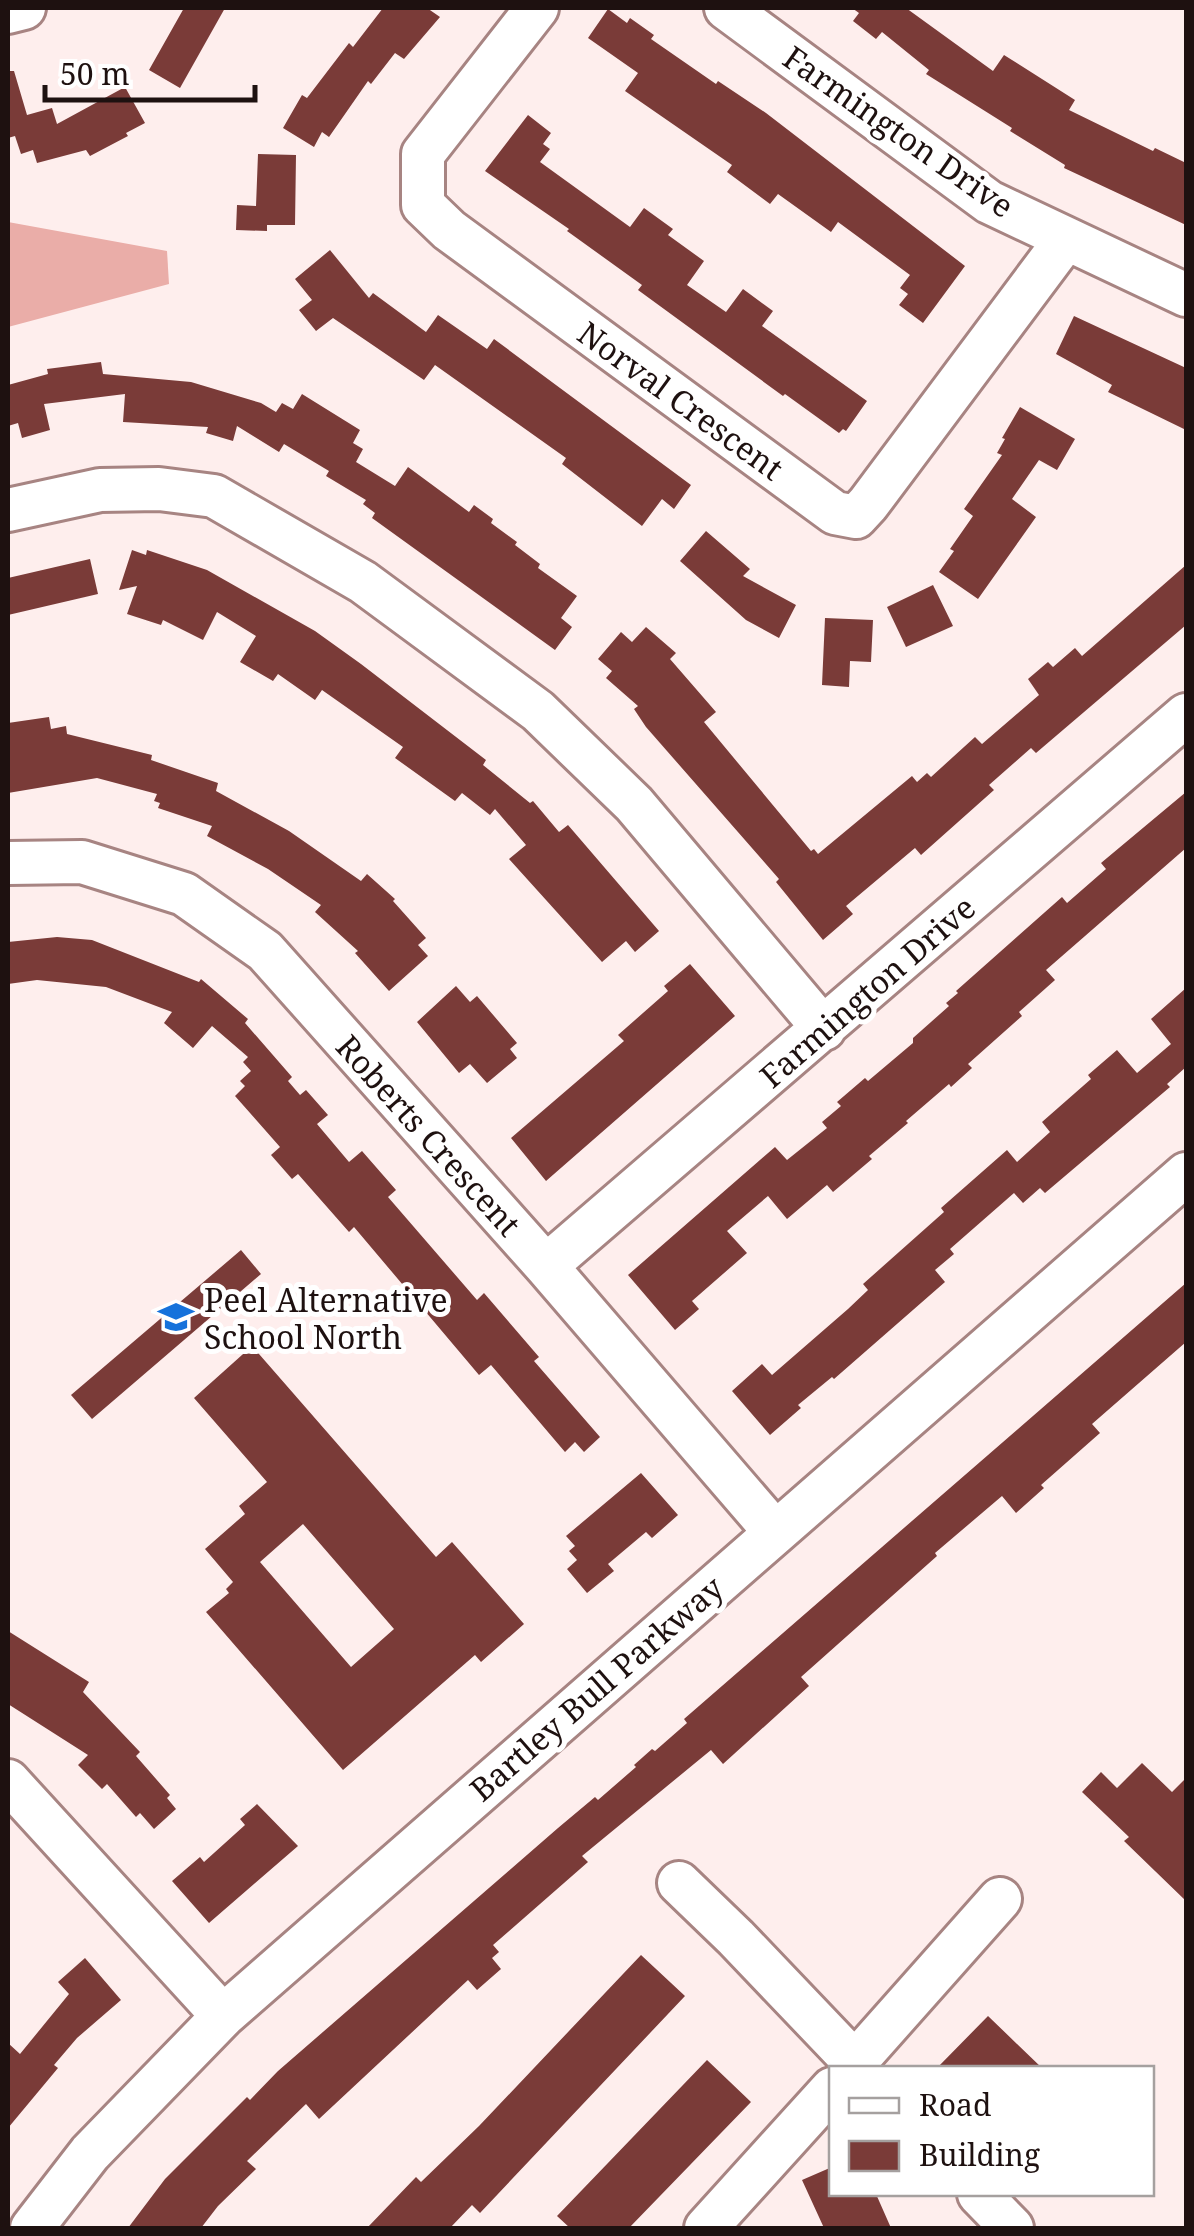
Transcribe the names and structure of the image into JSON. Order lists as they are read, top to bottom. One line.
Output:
{"streets":{"street":["Farmington Drive","Norval Crescent","Roberts Crescent","Bartley Bull Parkway"]},"crossings":[["Farmington Drive","Norval Crescent"],["Farmington Drive","Roberts Crescent"],["Roberts Crescent","Bartley Bull Parkway"]],"places":{"school or university":["Peel Alternative School North"]},"legend":["Road","Building"],"scale_bar":"50 m"}
